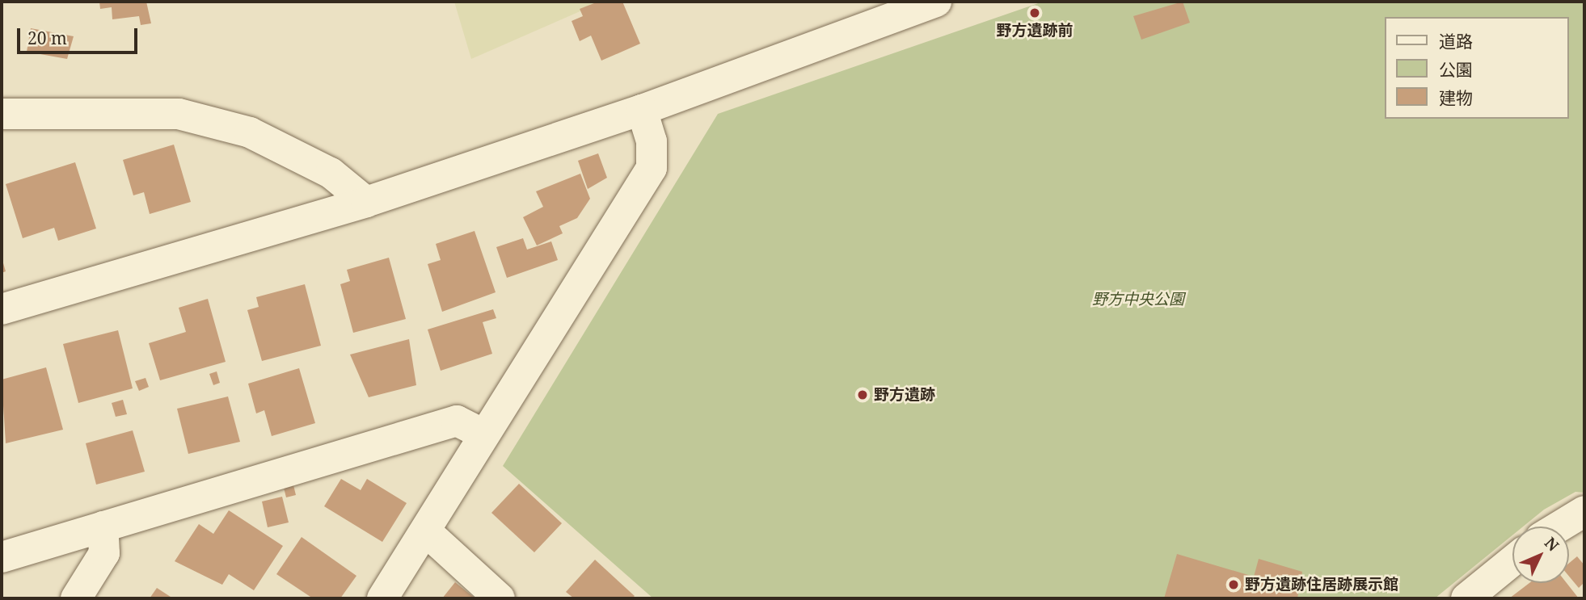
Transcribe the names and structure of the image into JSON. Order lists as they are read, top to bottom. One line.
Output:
{"parks":["野方中央公園"],"places":["野方遺跡前","野方遺跡","野方遺跡住居跡展示館"],"legend":["道路","公園","建物"],"scale_bar":"20 m","north":"top right"}
